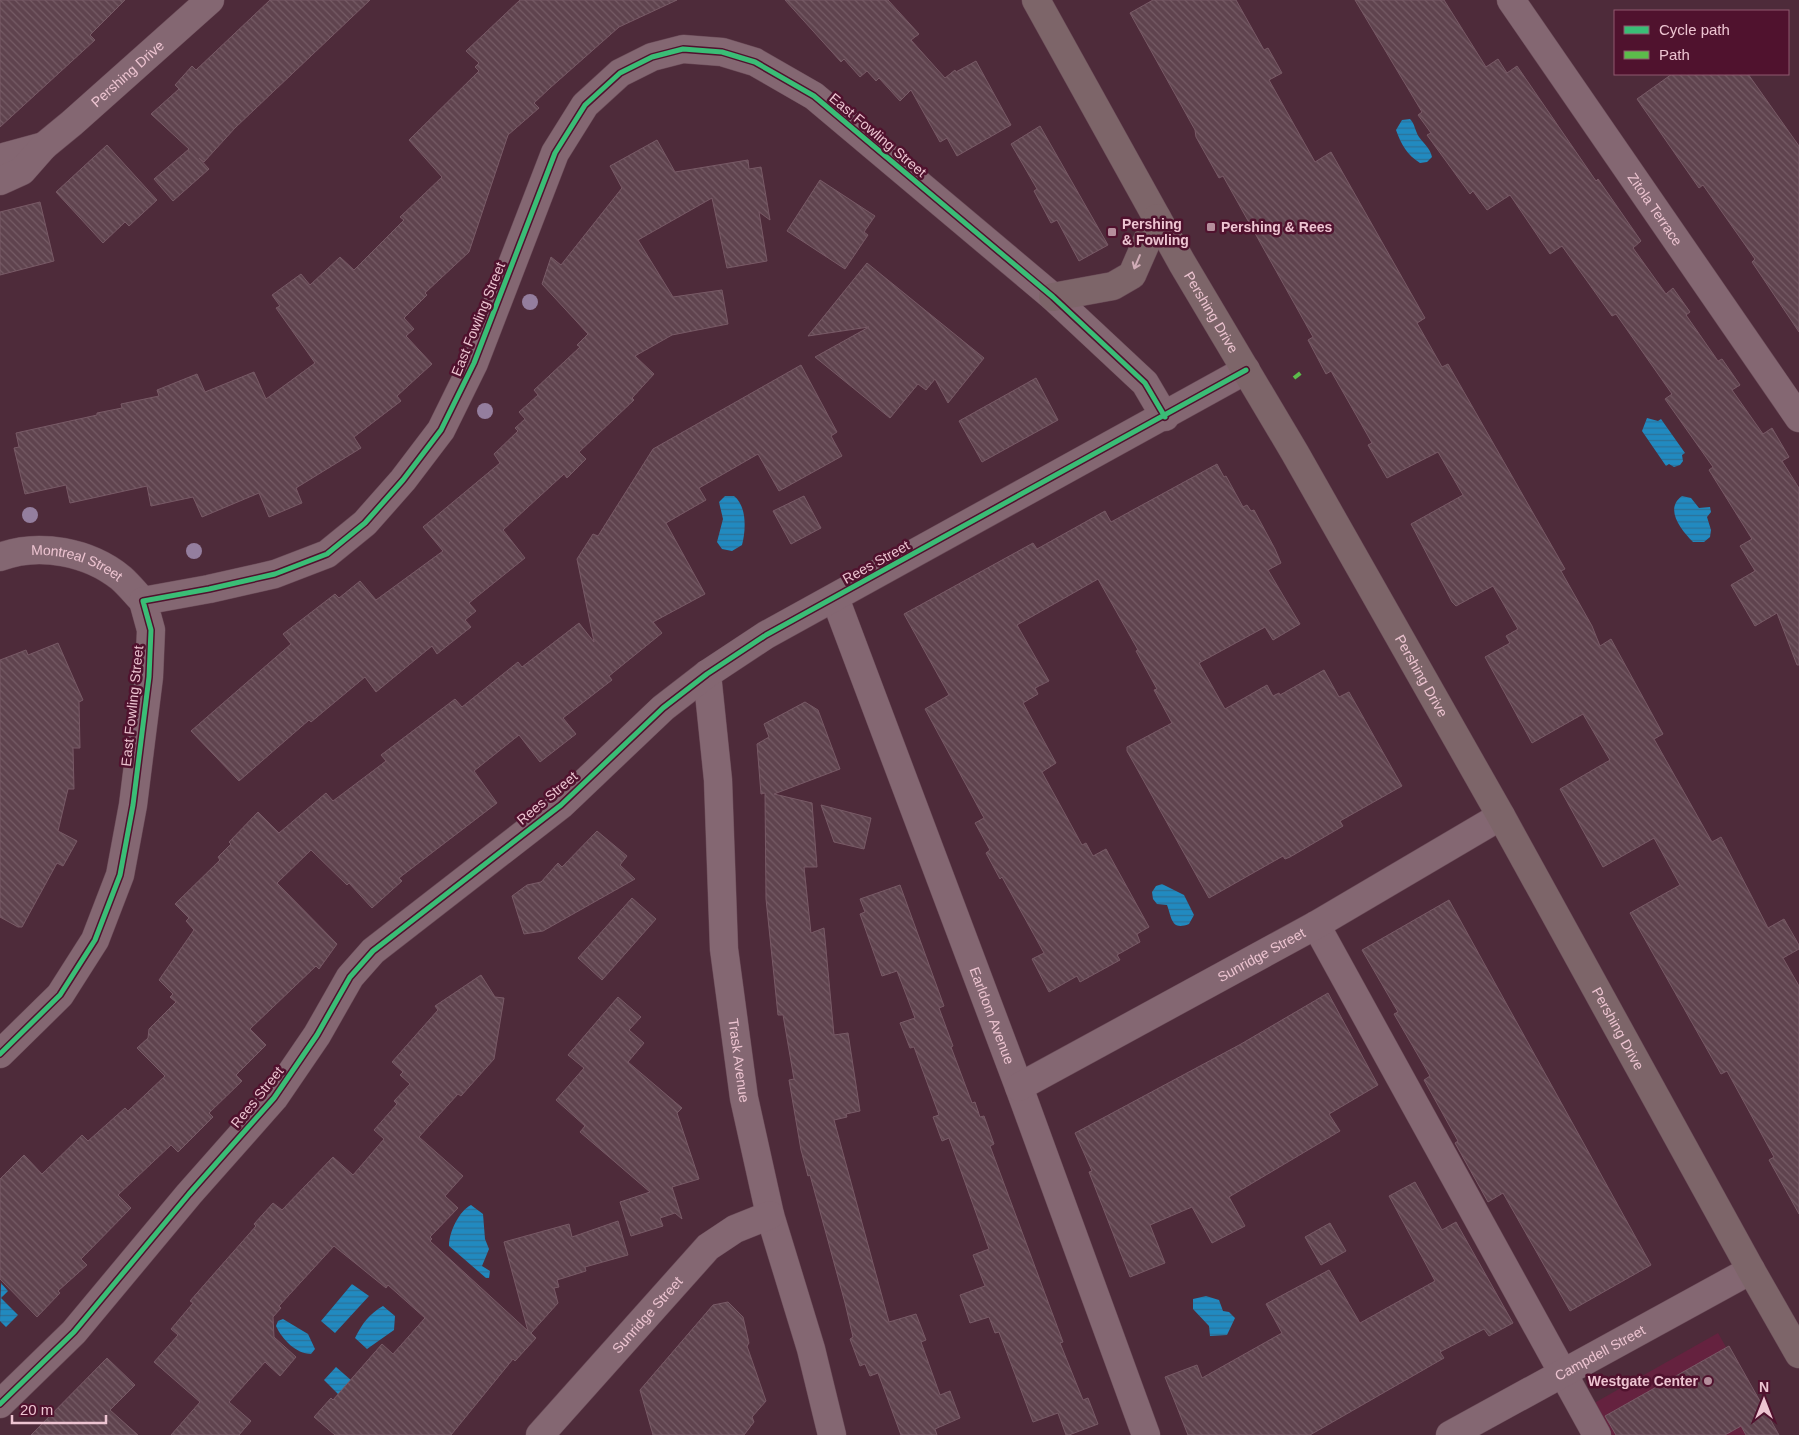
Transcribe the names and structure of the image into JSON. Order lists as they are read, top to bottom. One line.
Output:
{"streets":{"main road":["Pershing Drive"],"street":["East Fowling Street","Zitola Terrace","Rees Street","Montreal Street","Sunridge Street","Earldom Avenue","Trask Avenue","Campdell Street"]},"crossings":[["Pershing Drive","Rees Street"],["Pershing Drive","Sunridge Street"],["Pershing Drive","Campdell Street"],["East Fowling Street","Rees Street"],["East Fowling Street","Montreal Street"],["Rees Street","Earldom Avenue"],["Rees Street","Trask Avenue"],["Sunridge Street","Earldom Avenue"],["Sunridge Street","Trask Avenue"]],"places":{"transit":["Pershing & Rees","Pershing & Fowling"],"other":["Westgate Center"]},"legend":["Cycle path","Path"],"scale_bar":"20 m","north":"top"}
